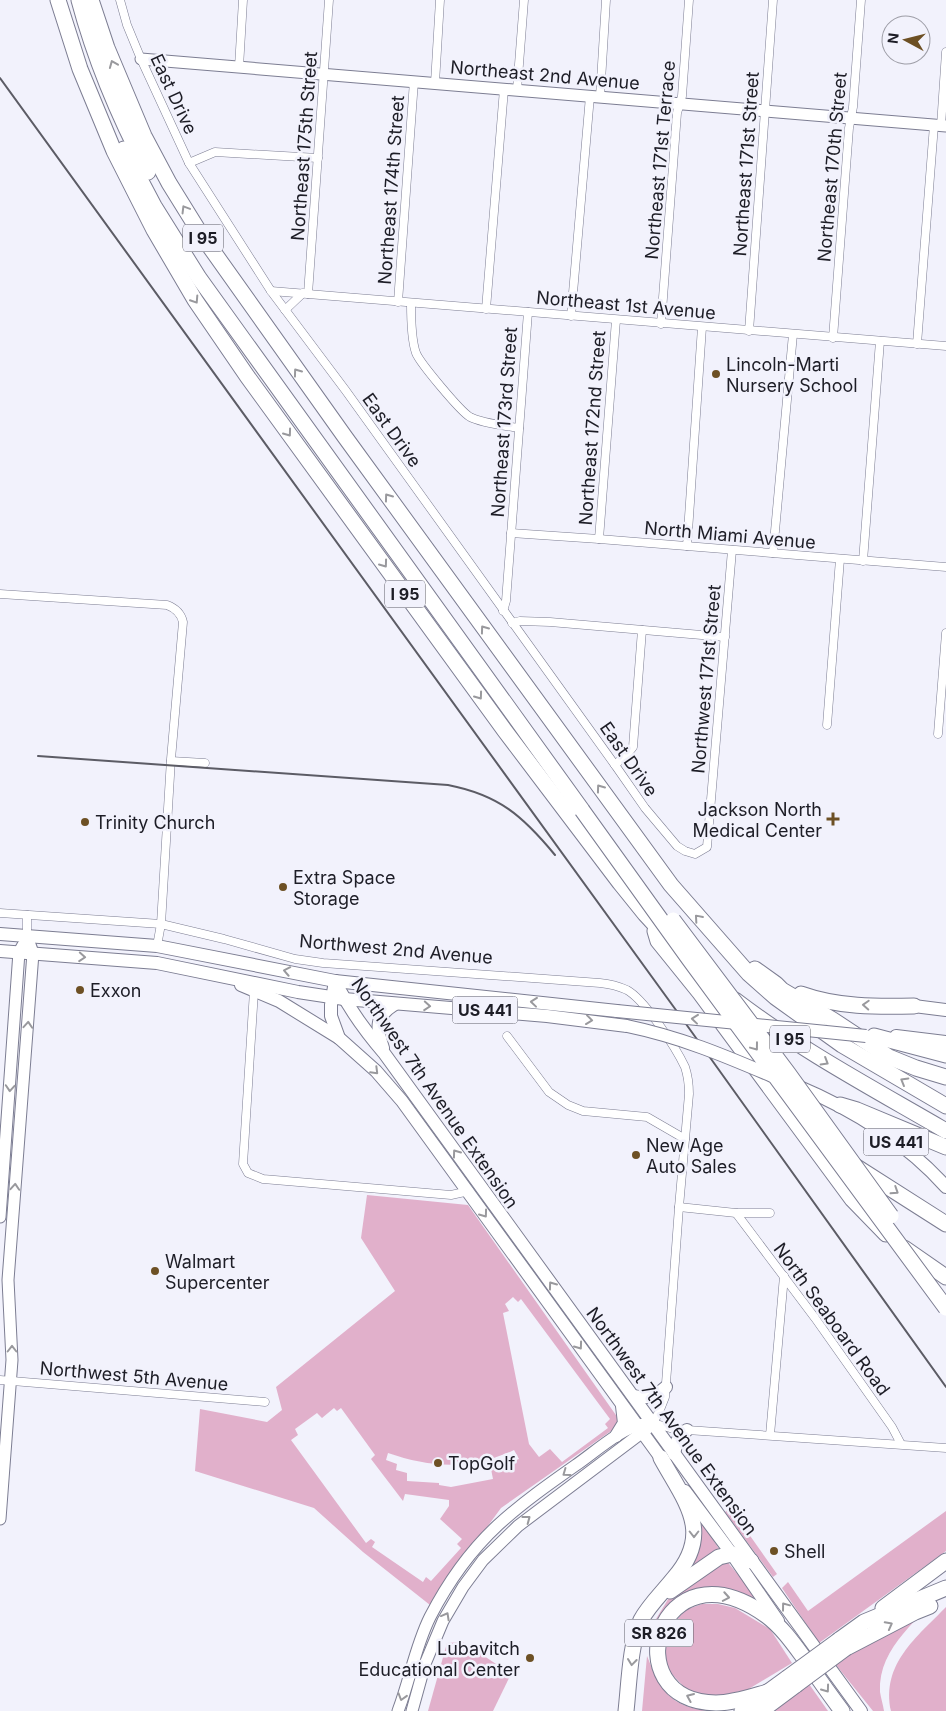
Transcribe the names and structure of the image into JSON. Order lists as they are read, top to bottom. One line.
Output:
{"streets":{"highway":["I 95","SR 826"],"main road":["Northwest 2nd Avenue","US 441","Northwest 7th Avenue Extension"],"street":["Northeast 2nd Avenue","East Drive","Northeast 175th Street","Northeast 171st Terrace","Northeast 171st Street","Northeast 170th Street","Northeast 174th Street","Northeast 1st Avenue","Northeast 173rd Street","Northeast 172nd Street","North Miami Avenue","Northwest 171st Street","North Seaboard Road","Northwest 5th Avenue"]},"crossings":[["Northeast 2nd Avenue","East Drive"],["Northeast 2nd Avenue","Northeast 175th Street"],["Northeast 2nd Avenue","Northeast 171st Terrace"],["Northeast 2nd Avenue","Northeast 171st Street"],["Northeast 2nd Avenue","Northeast 170th Street"],["Northeast 2nd Avenue","Northeast 174th Street"],["Northeast 2nd Avenue","Northeast 173rd Street"],["Northeast 2nd Avenue","Northeast 172nd Street"],["East Drive","Northeast 1st Avenue"],["East Drive","Northeast 173rd Street"],["East Drive","Northwest 171st Street"],["Northeast 175th Street","Northeast 1st Avenue"],["Northeast 171st Terrace","Northeast 1st Avenue"],["Northeast 171st Street","Northeast 1st Avenue"],["Northeast 170th Street","Northeast 1st Avenue"],["Northeast 174th Street","Northeast 1st Avenue"],["Northeast 1st Avenue","Northeast 173rd Street"],["Northeast 1st Avenue","Northeast 172nd Street"],["Northeast 173rd Street","North Miami Avenue"],["Northeast 172nd Street","North Miami Avenue"],["North Miami Avenue","Northwest 171st Street"],["Northwest 2nd Avenue","US 441"],["Northwest 2nd Avenue","Northwest 7th Avenue Extension"],["US 441","Northwest 7th Avenue Extension"],["Northwest 7th Avenue Extension","SR 826"]],"places":{"other":["Lincoln-Marti Nursery School","Trinity Church","Extra Space Storage","Exxon","New Age Auto Sales","Walmart Supercenter","TopGolf","Shell","Lubavitch Educational Center"],"health":["Jackson North Medical Center"]},"north":"left"}
